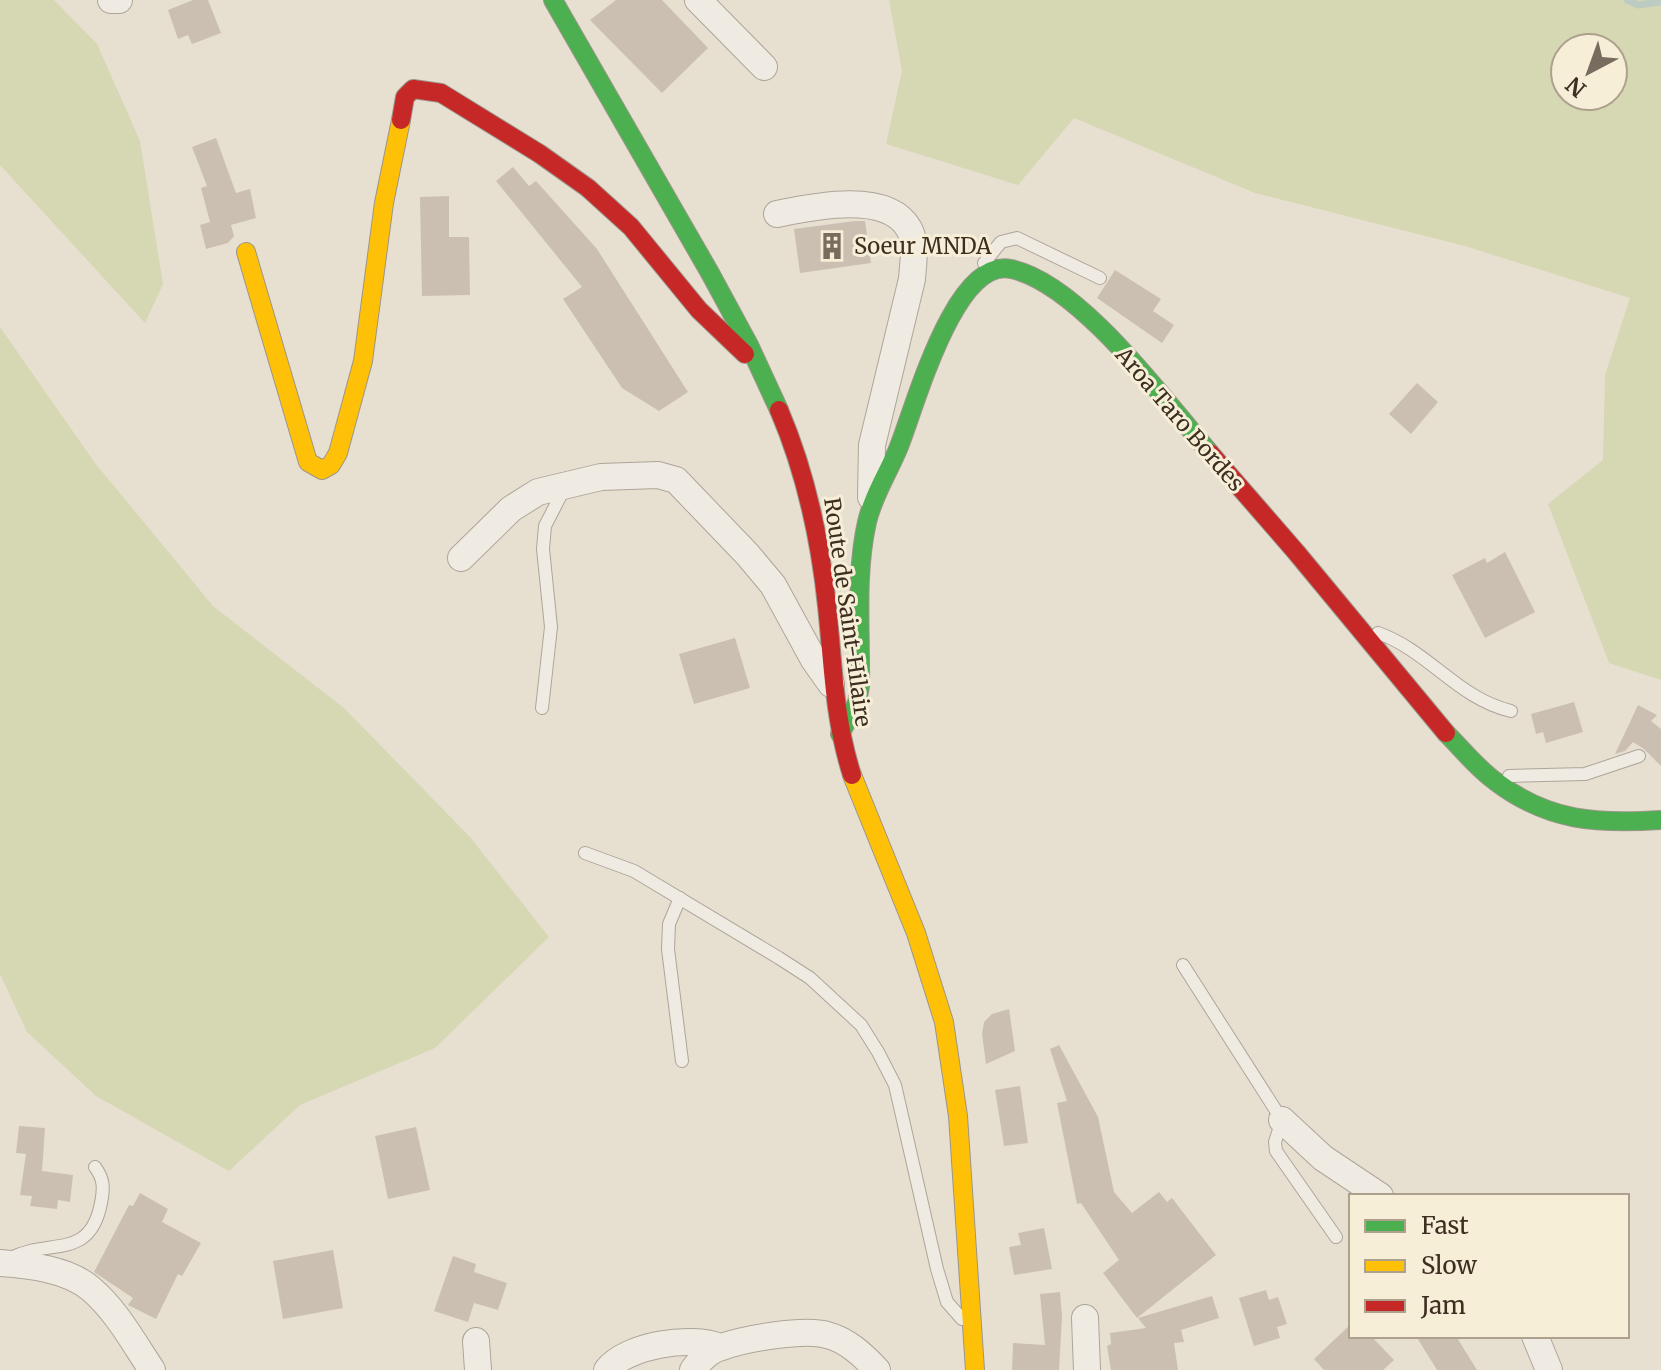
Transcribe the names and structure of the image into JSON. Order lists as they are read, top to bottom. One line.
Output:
{"streets":{"street":["Aroa Taro Bordes","Route de Saint-Hilaire"]},"places":{"building":["Soeur MNDA"]},"legend":["Fast","Slow","Jam"],"north":"bottom left"}
